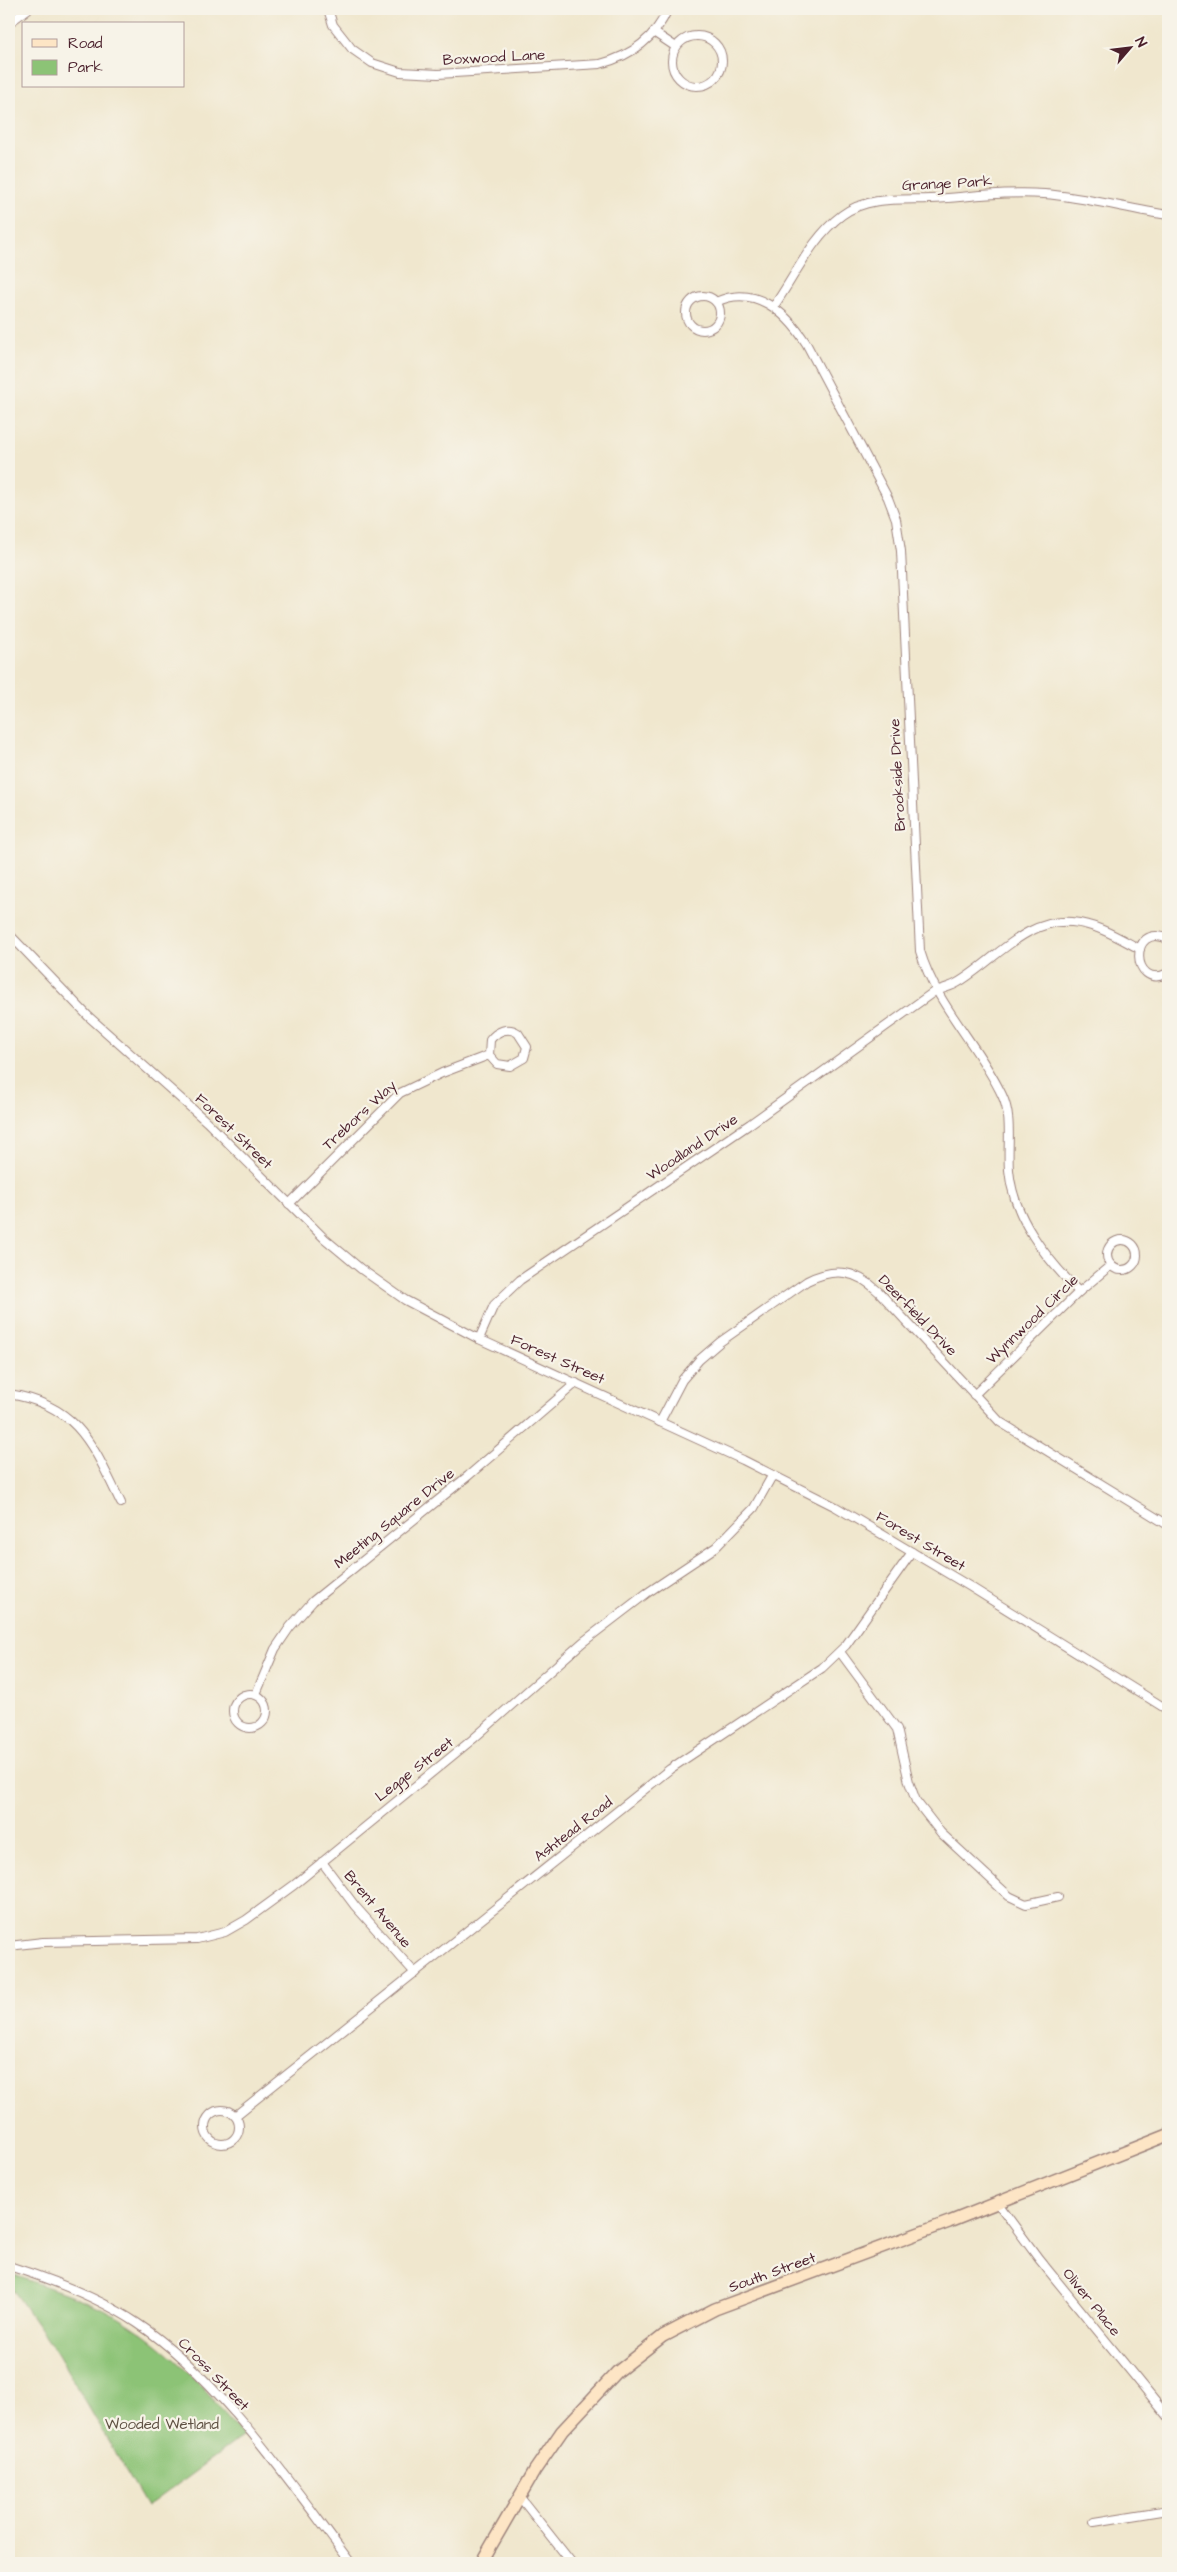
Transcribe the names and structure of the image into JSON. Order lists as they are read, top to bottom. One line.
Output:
{"streets":{"street":["Boxwood Lane","Grange Park","Brookside Drive","Trebors Way","Forest Street","Woodland Drive","Deerfield Drive","Wynnwood Circle","Meeting Square Drive","Legge Street","Ashtead Road","Brent Avenue","South Street","Oliver Place","Cross Street"]},"crossings":[["Grange Park","Brookside Drive"],["Brookside Drive","Woodland Drive"],["Brookside Drive","Wynnwood Circle"],["Trebors Way","Forest Street"],["Forest Street","Woodland Drive"],["Forest Street","Deerfield Drive"],["Forest Street","Meeting Square Drive"],["Forest Street","Legge Street"],["Forest Street","Ashtead Road"],["Deerfield Drive","Wynnwood Circle"],["Legge Street","Brent Avenue"],["Ashtead Road","Brent Avenue"],["South Street","Oliver Place"]],"parks":["Wooded Wetland"],"legend":["Road","Park"],"north":"top right"}
